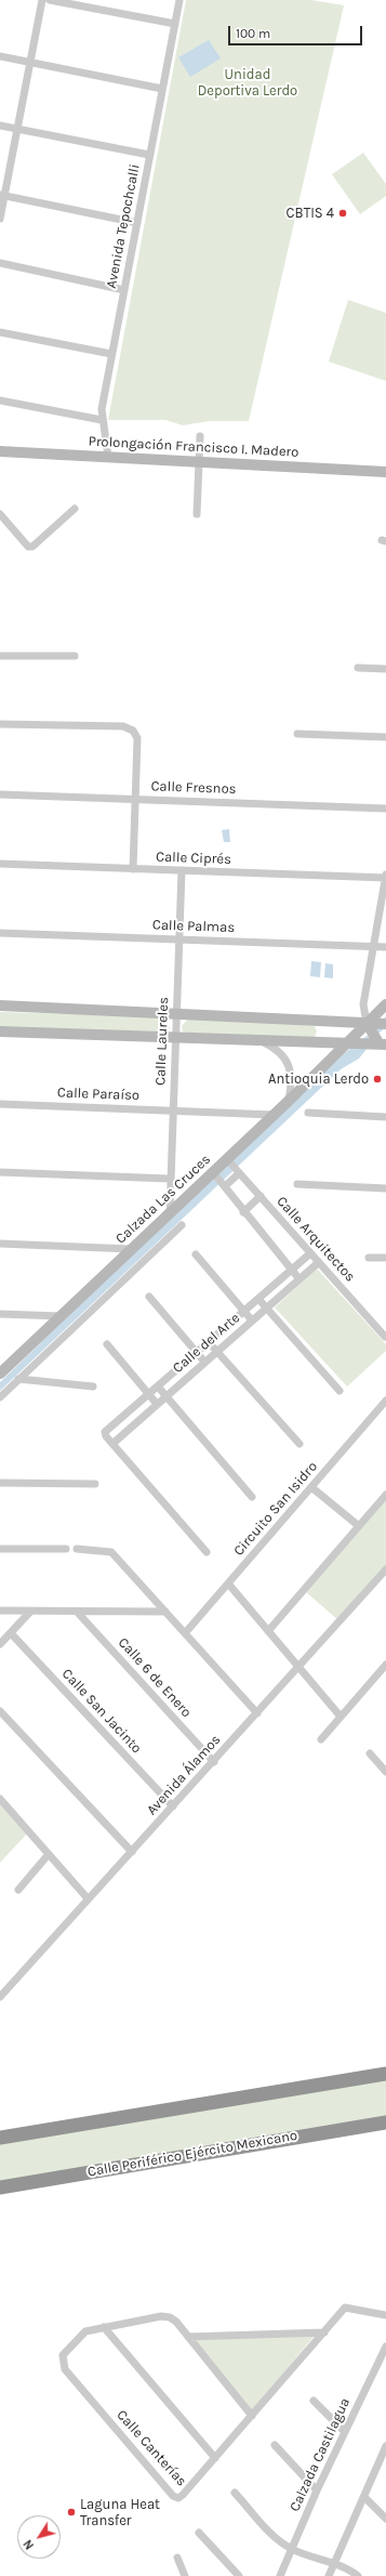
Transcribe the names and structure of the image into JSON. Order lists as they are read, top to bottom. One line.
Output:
{"streets":{"highway":["Calle Periférico Ejército Mexicano"],"street":["Avenida Tepochcalli","Prolongación Francisco I. Madero","Calle Fresnos","Calle Ciprés","Calle Palmas","Calle Laureles","Calle Paraíso","Calzada Las Cruces","Calle Arquitectos","Calle del Arte","Circuito San Isidro","Calle 6 de Enero","Calle San Jacinto","Avenida Álamos","Calle Canterías","Calzada Castilagua"]},"crossings":[["Avenida Tepochcalli","Prolongación Francisco I. Madero"],["Calle Ciprés","Calle Laureles"],["Calle Palmas","Calle Laureles"],["Calle Laureles","Calle Paraíso"],["Calle Laureles","Calzada Las Cruces"],["Calle Paraíso","Calzada Las Cruces"],["Calzada Las Cruces","Calle Arquitectos"],["Calle Arquitectos","Calle del Arte"],["Calle 6 de Enero","Avenida Álamos"],["Calle San Jacinto","Avenida Álamos"]],"parks":["Unidad Deportiva Lerdo"],"places":["CBTIS 4","Antioquia Lerdo","Laguna Heat Transfer"],"scale_bar":"100 m","north":"bottom left"}
